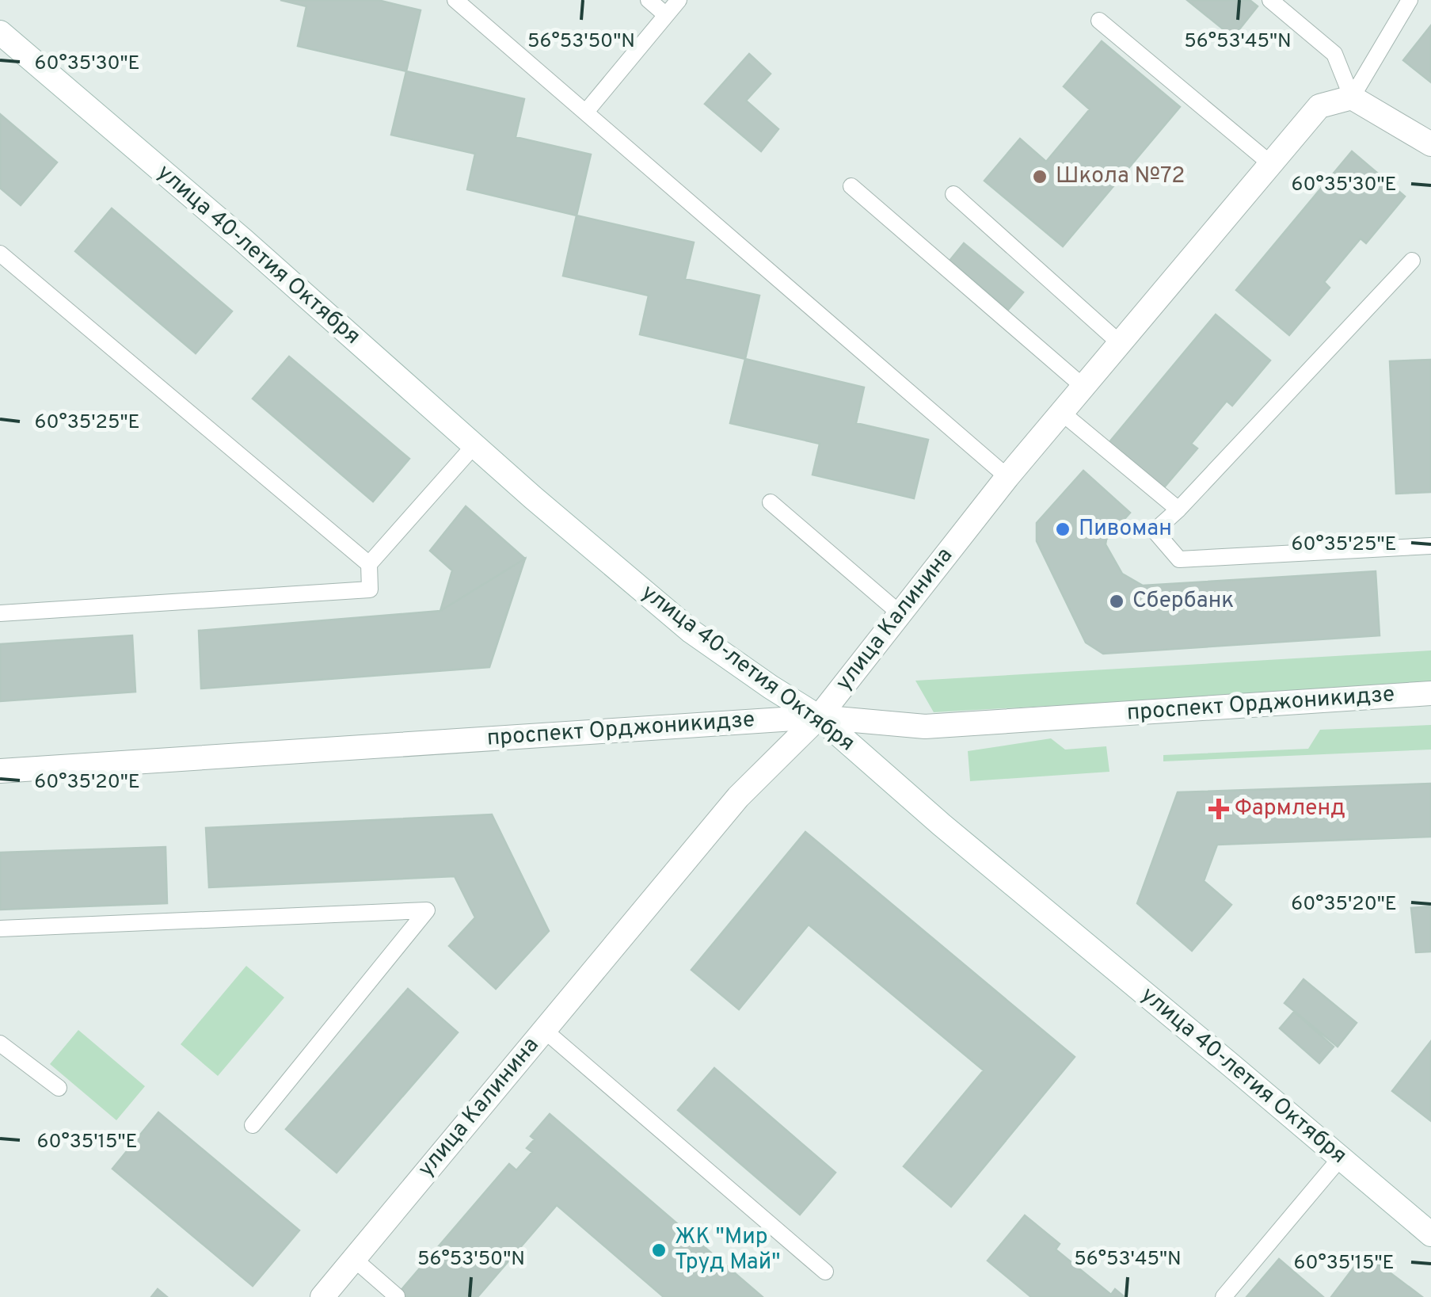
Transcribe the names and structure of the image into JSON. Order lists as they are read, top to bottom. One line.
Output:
{"streets":{"street":["улица 40-летия Октября","улица Калинина","проспект Орджоникидзе"]},"crossings":[["улица 40-летия Октября","улица Калинина"],["улица 40-летия Октября","проспект Орджоникидзе"],["улица Калинина","проспект Орджоникидзе"]],"places":{"other":["Школа №72","Пивоман","Сбербанк","ЖК \"Мир Труд Май\""],"health":["Фармленд"]},"coordinates":["56°53'50\"N","56°53'45\"N","60°35'30\"E","60°35'25\"E","60°35'20\"E","60°35'15\"E"]}
